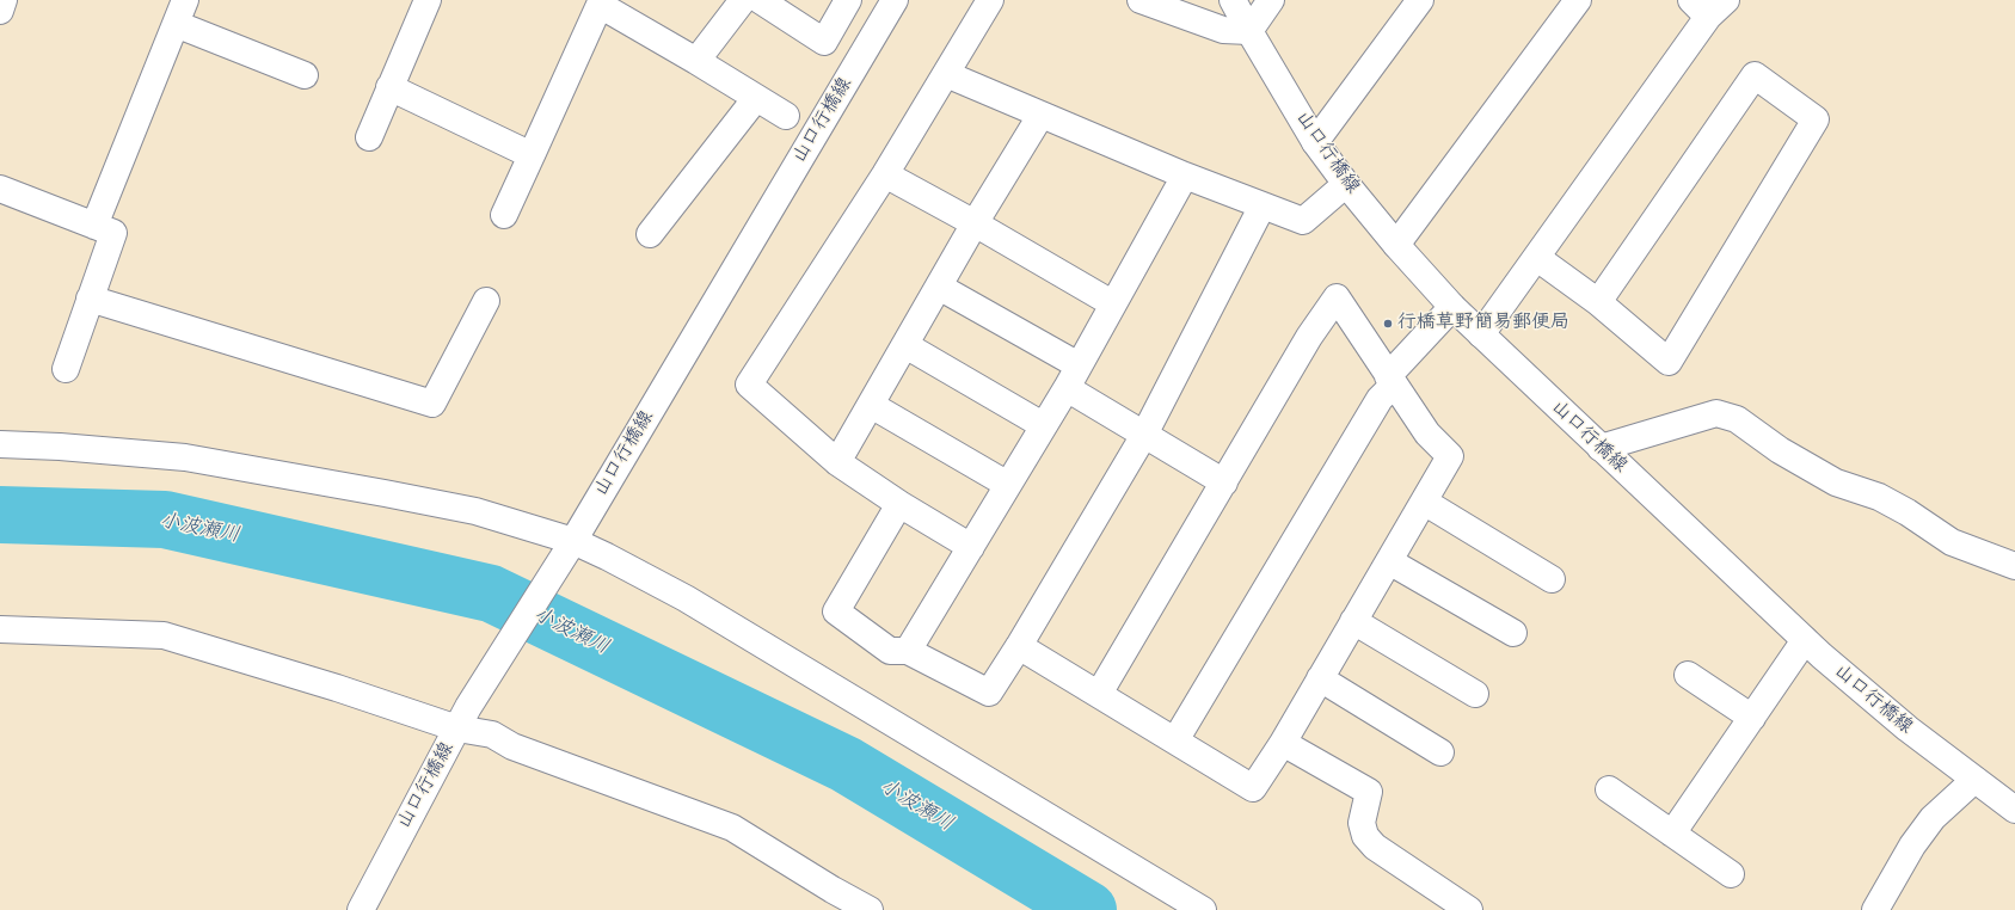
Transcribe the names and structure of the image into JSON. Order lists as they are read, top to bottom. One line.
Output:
{"streets":{"street":["山口行橋線"]},"water":["小波瀬川"],"places":["行橋草野簡易郵便局"]}
